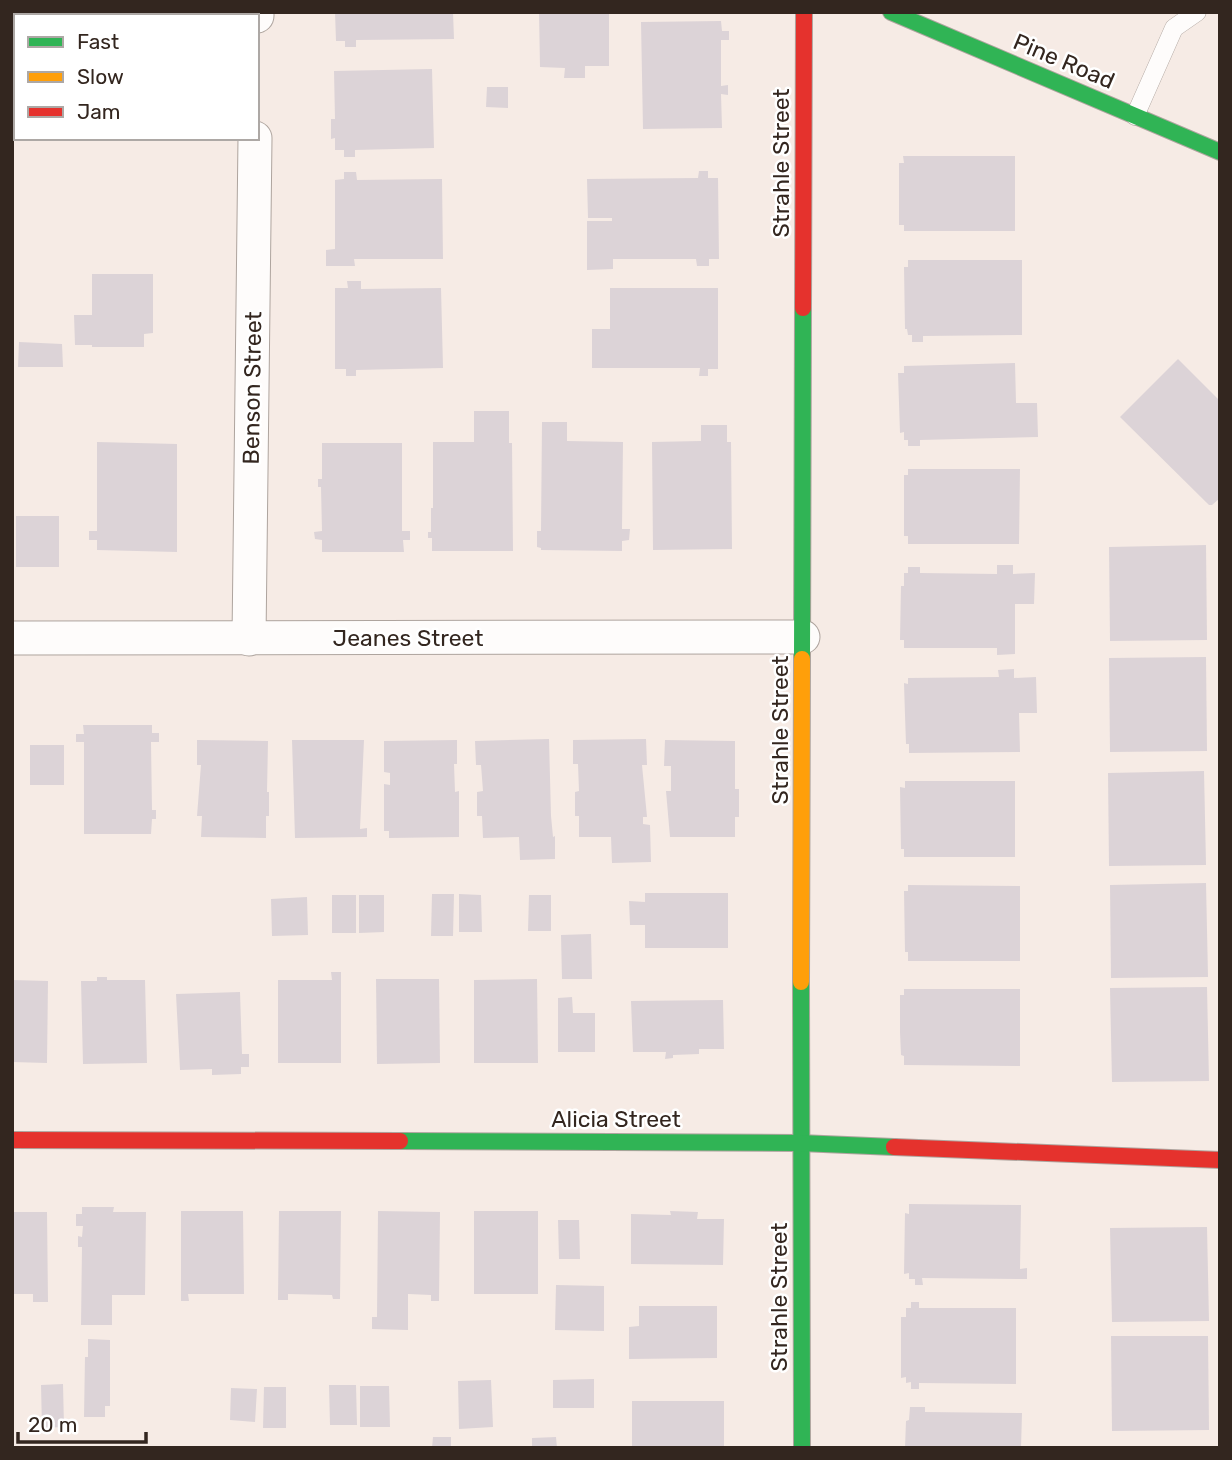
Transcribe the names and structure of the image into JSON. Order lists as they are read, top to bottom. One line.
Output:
{"streets":{"street":["Pine Road","Strahle Street","Benson Street","Jeanes Street","Alicia Street"]},"crossings":[["Strahle Street","Jeanes Street"],["Strahle Street","Alicia Street"],["Benson Street","Jeanes Street"]],"legend":["Fast","Slow","Jam"],"scale_bar":"20 m"}
